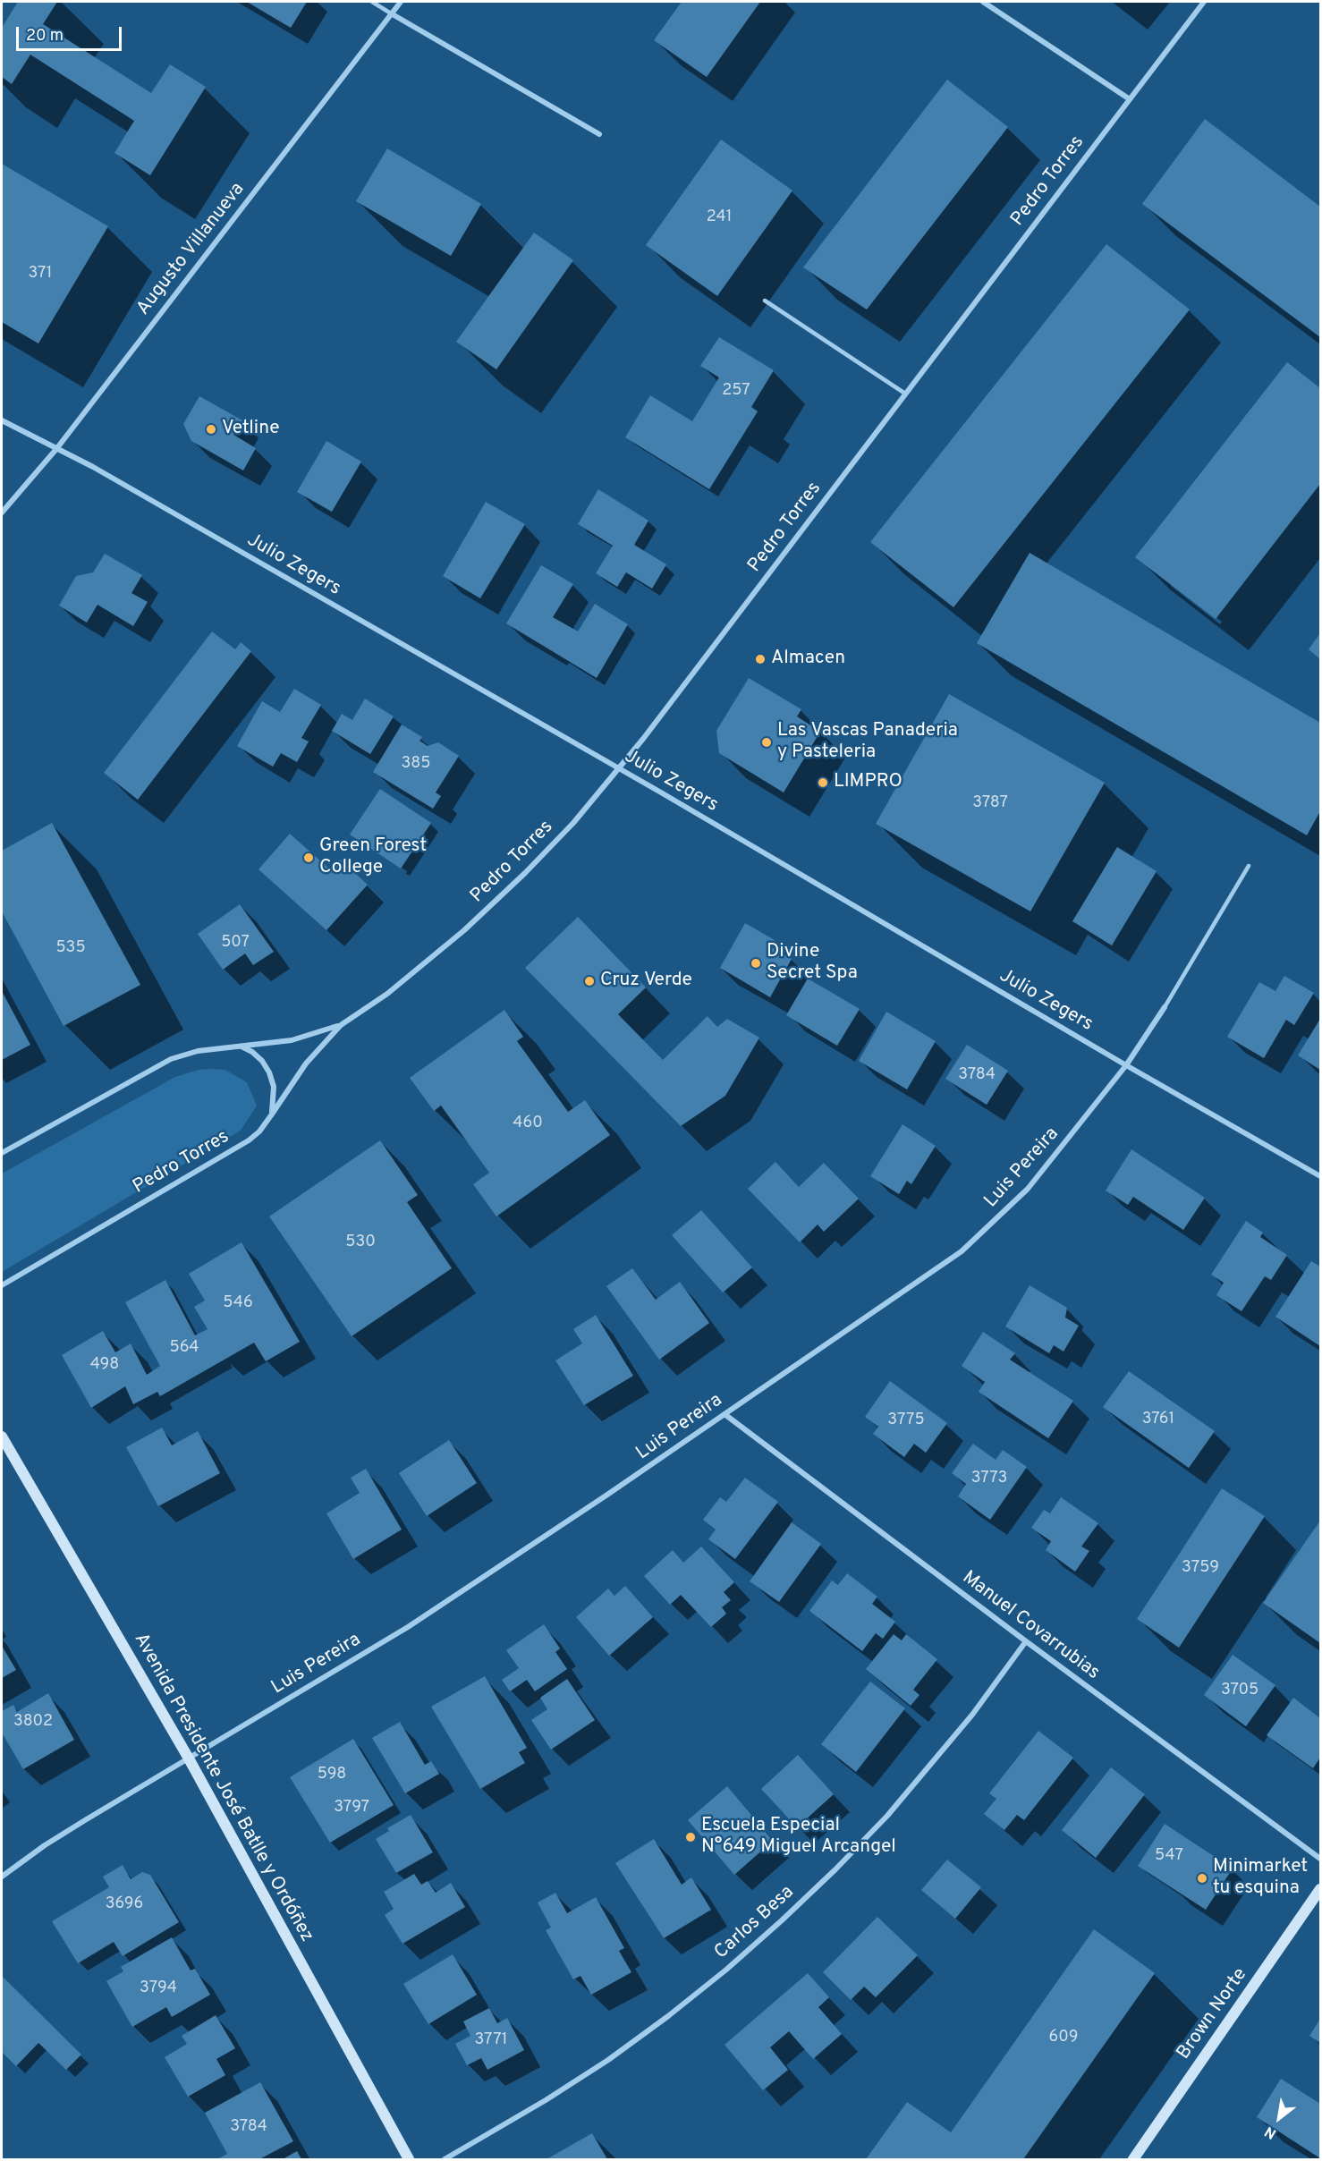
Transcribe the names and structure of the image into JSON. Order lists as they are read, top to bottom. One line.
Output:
{"streets":{"main road":["Avenida Presidente José Batlle y Ordóñez","Brown Norte"],"street":["Pedro Torres","Augusto Villanueva","Julio Zegers","Luis Pereira","Manuel Covarrubias","Carlos Besa"]},"crossings":[["Pedro Torres","Julio Zegers"],["Augusto Villanueva","Julio Zegers"],["Julio Zegers","Luis Pereira"],["Luis Pereira","Manuel Covarrubias"],["Luis Pereira","Avenida Presidente José Batlle y Ordóñez"],["Manuel Covarrubias","Carlos Besa"]],"places":["Vetline","Almacen","Las Vascas Panaderia y Pasteleria","LIMPRO","Green Forest College","Divine Secret Spa","Cruz Verde","Escuela Especial N°649 Miguel Arcangel","Minimarket tu esquina"],"house_numbers":["241","371","257","385","3787","507","535","3784","460","530","546","564","498","3761","3775","3773","3759","3705","3802","598","3797","547","3696","3794","609","3771","3784"],"scale_bar":"20 m","north":"bottom left"}
